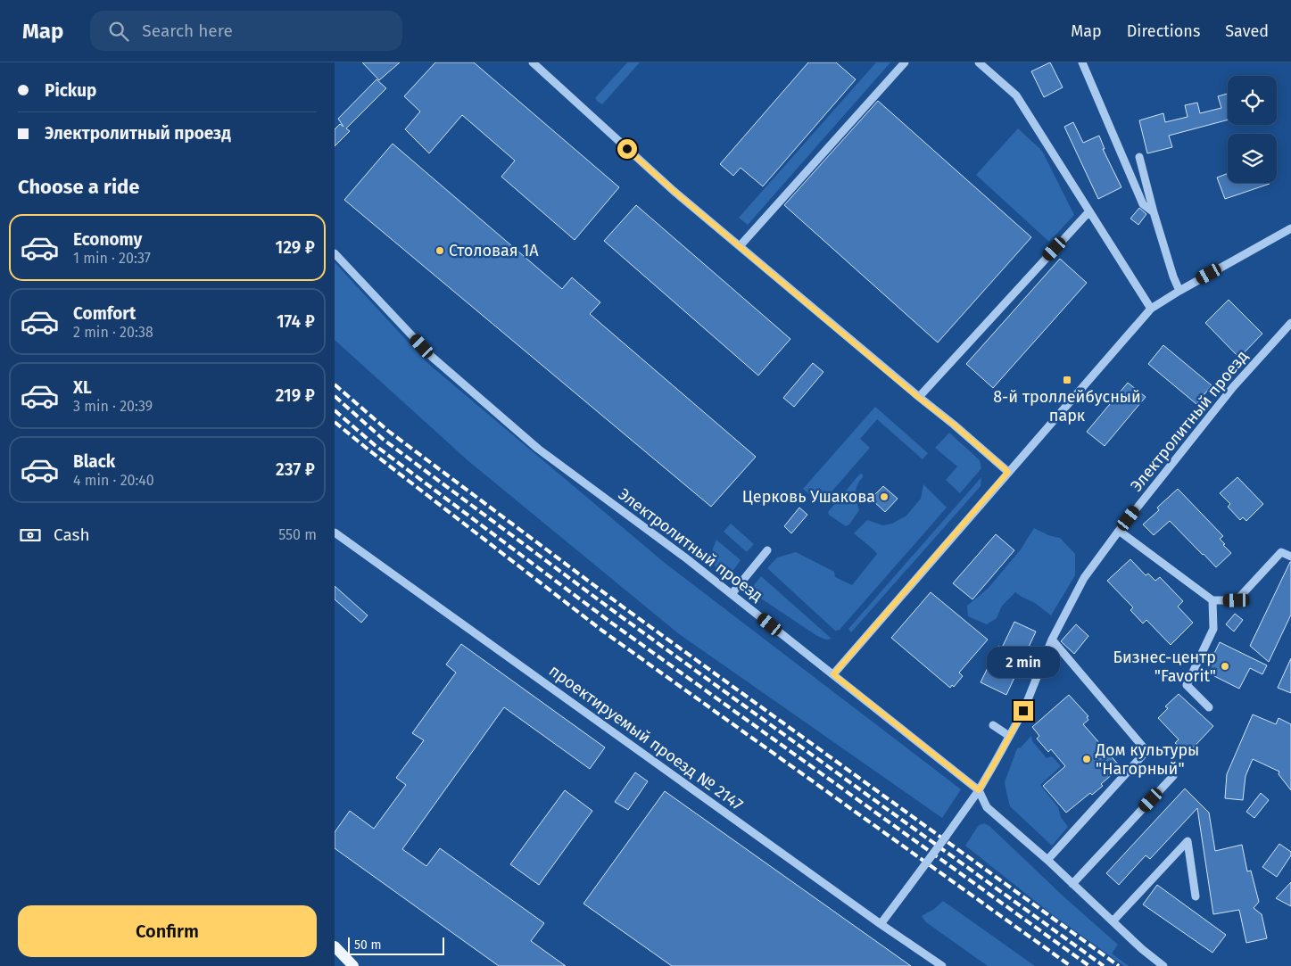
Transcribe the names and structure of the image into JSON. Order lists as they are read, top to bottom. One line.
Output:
{"streets":{"street":["Электролитный проезд","проектируемый проезд № 2147"]},"places":{"other":["Столовая 1А","Церковь Ушакова","Бизнес-центр \"Favorit\"","Дом культуры \"Нагорный\""],"transit":["8-й троллейбусный парк"]},"scale_bar":"50 m","page":{"header":"Map","search":"Search here","nav":["Map","Directions","Saved"],"banner":["Pickup","Электролитный проезд"],"heading":"Choose a ride","list":[{"name":"Economy","note":"1 min · 20:37","value":"129 ₽"},{"name":"Comfort","note":"2 min · 20:38","value":"174 ₽"},{"name":"XL","note":"3 min · 20:39","value":"219 ₽"},{"name":"Black","note":"4 min · 20:40","value":"237 ₽"}],"pay":["Cash","550 m"],"bubble":"2 min","buttons":"Confirm","scale":"50 m"}}
